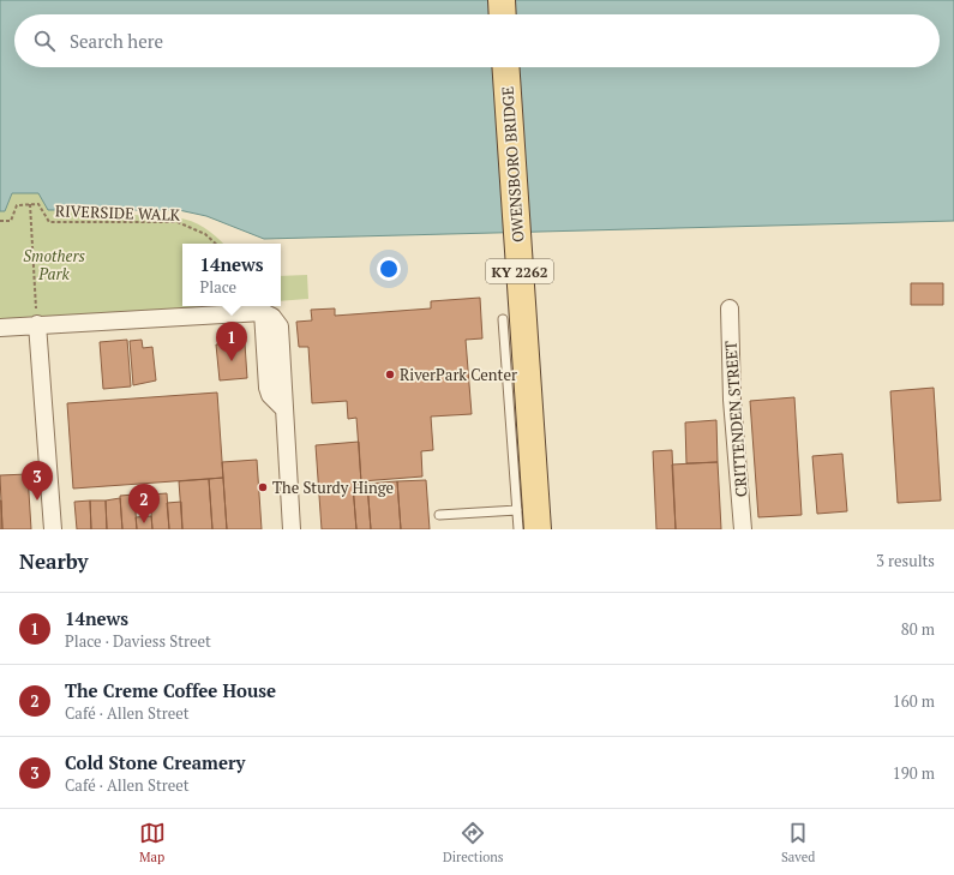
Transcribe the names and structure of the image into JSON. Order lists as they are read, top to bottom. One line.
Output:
{"streets":{"main road":["OWENSBORO BRIDGE","KY 2262"],"street":["CRITTENDEN STREET"],"path":["RIVERSIDE WALK"]},"parks":["Smothers Park"],"places":["RiverPark Center","The Sturdy Hinge"],"page":{"search":"Search here","popup":["14news","Place"],"pins":["1","3","2"],"heading":["Nearby","3 results"],"list":[{"mark":"1","name":"14news","note":"Place · Daviess Street","value":"80 m"},{"mark":"2","name":"The Creme Coffee House","note":"Café · Allen Street","value":"160 m"},{"mark":"3","name":"Cold Stone Creamery","note":"Café · Allen Street","value":"190 m"}],"nav":["Map","Directions","Saved"]}}
